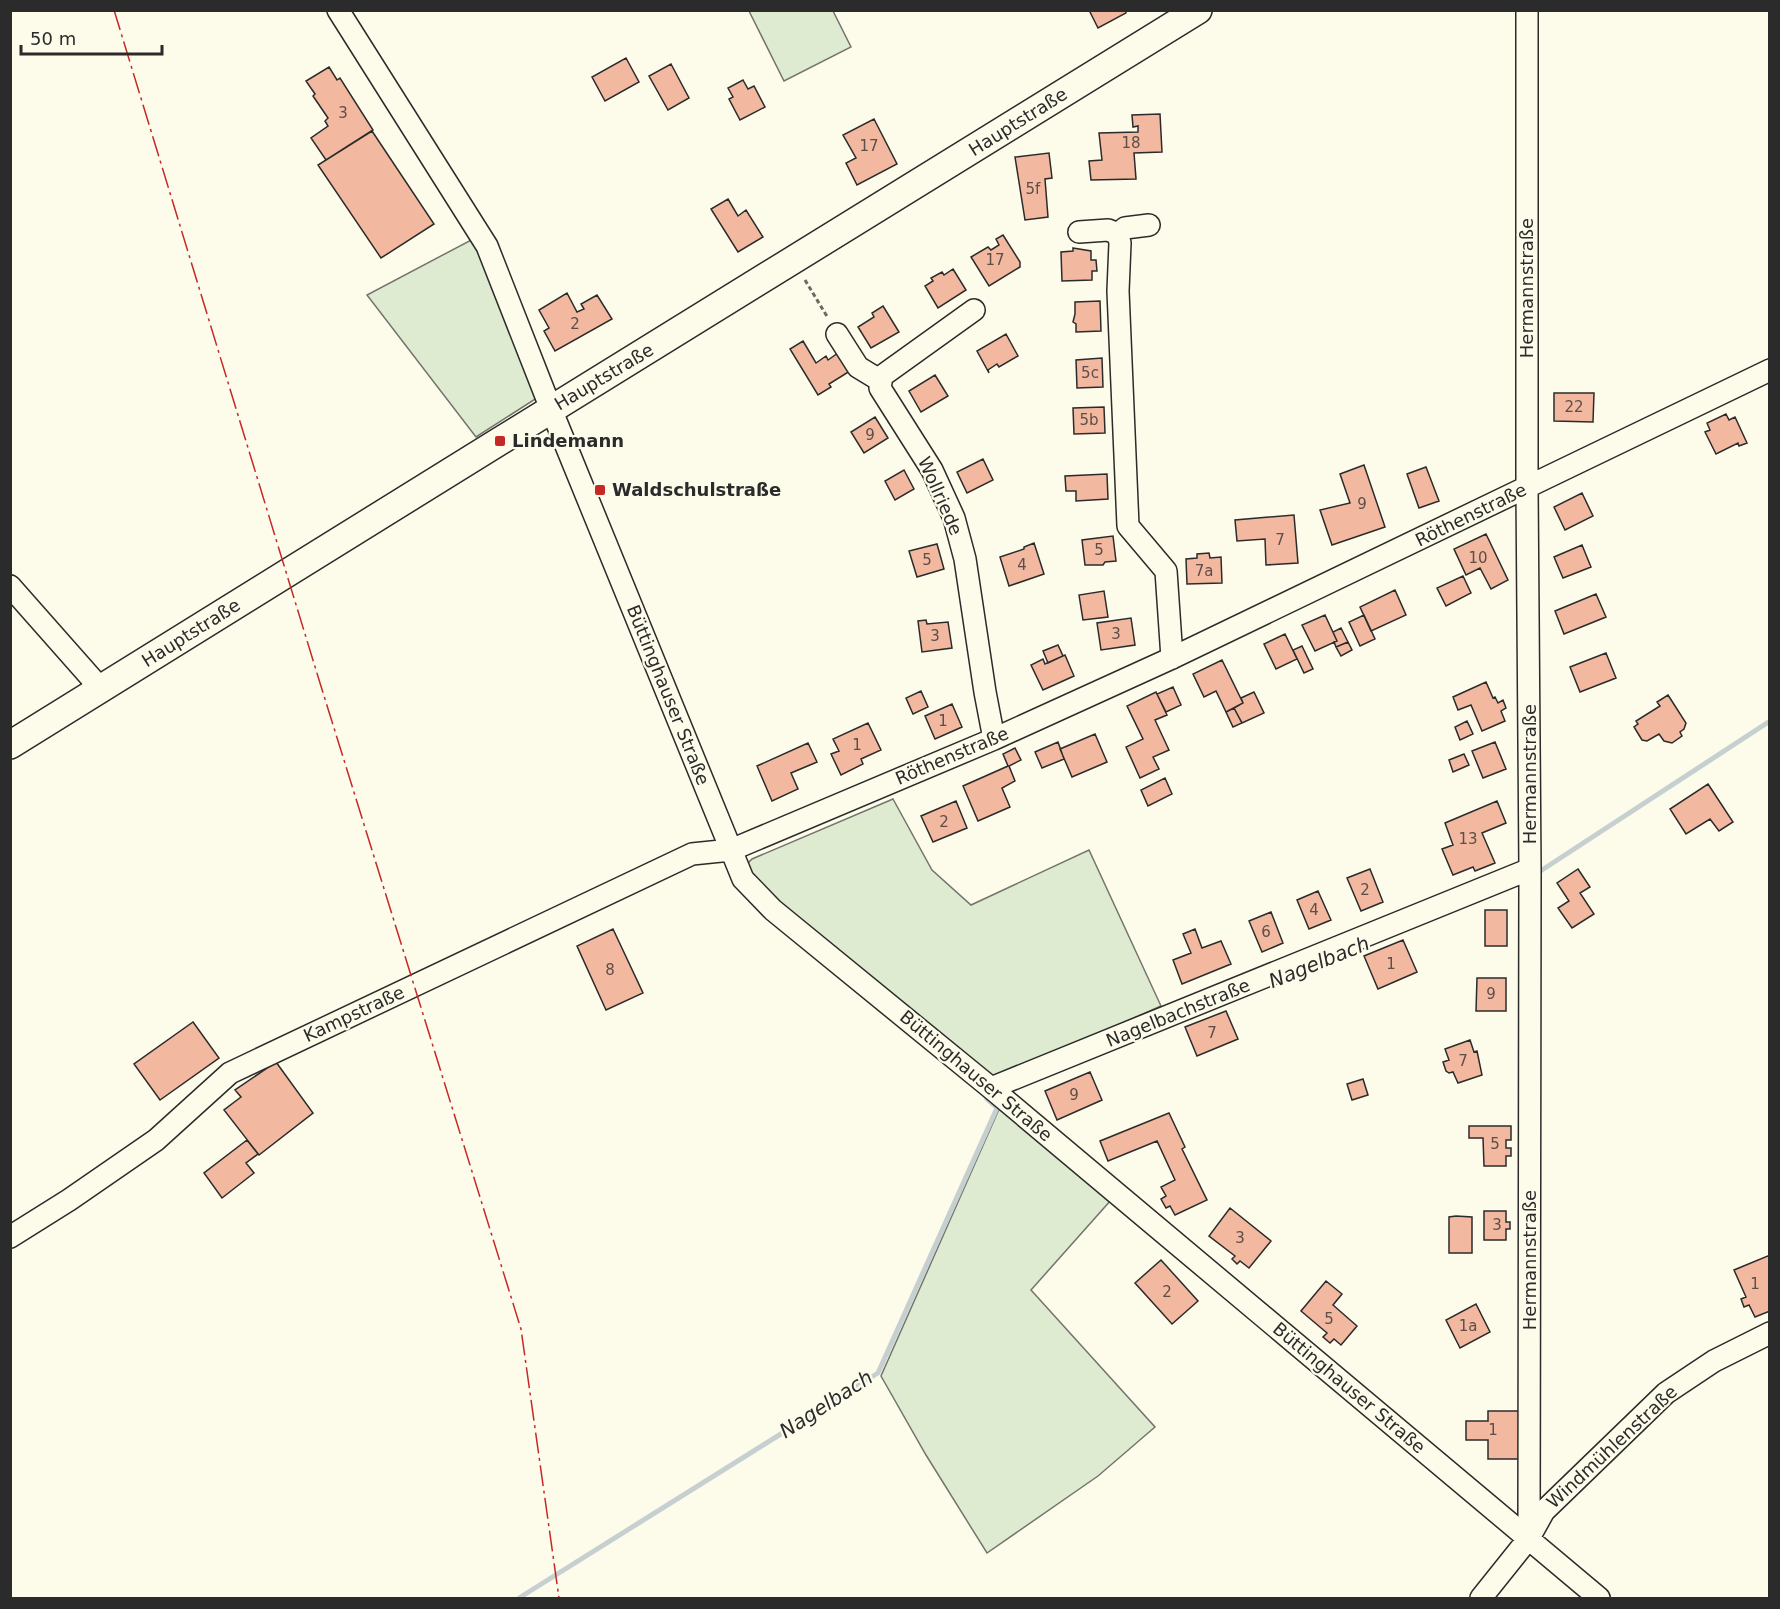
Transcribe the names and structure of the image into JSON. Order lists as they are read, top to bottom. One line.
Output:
{"streets":{"main road":["Hauptstraße"],"street":["Hermannstraße","Wollriede","Röthenstraße","Büttinghauser Straße","Nagelbachstraße","Kampstraße","Windmühlenstraße"]},"crossings":[["Hauptstraße","Büttinghauser Straße"],["Hermannstraße","Röthenstraße"],["Hermannstraße","Büttinghauser Straße"],["Hermannstraße","Nagelbachstraße"],["Hermannstraße","Windmühlenstraße"],["Wollriede","Röthenstraße"],["Röthenstraße","Büttinghauser Straße"],["Röthenstraße","Kampstraße"],["Büttinghauser Straße","Nagelbachstraße"],["Büttinghauser Straße","Kampstraße"],["Büttinghauser Straße","Windmühlenstraße"]],"water":["Nagelbach"],"places":{"transit":["Lindemann","Waldschulstraße"]},"house_numbers":["3","18","17","5f","17","2","5c","22","5b","9","9","7","5","10","5","4","7a","3","3","1","1","2","13","2","4","6","1","8","9","7","7","9","5","3","3","1","2","5","1a","1"],"scale_bar":"50 m"}
